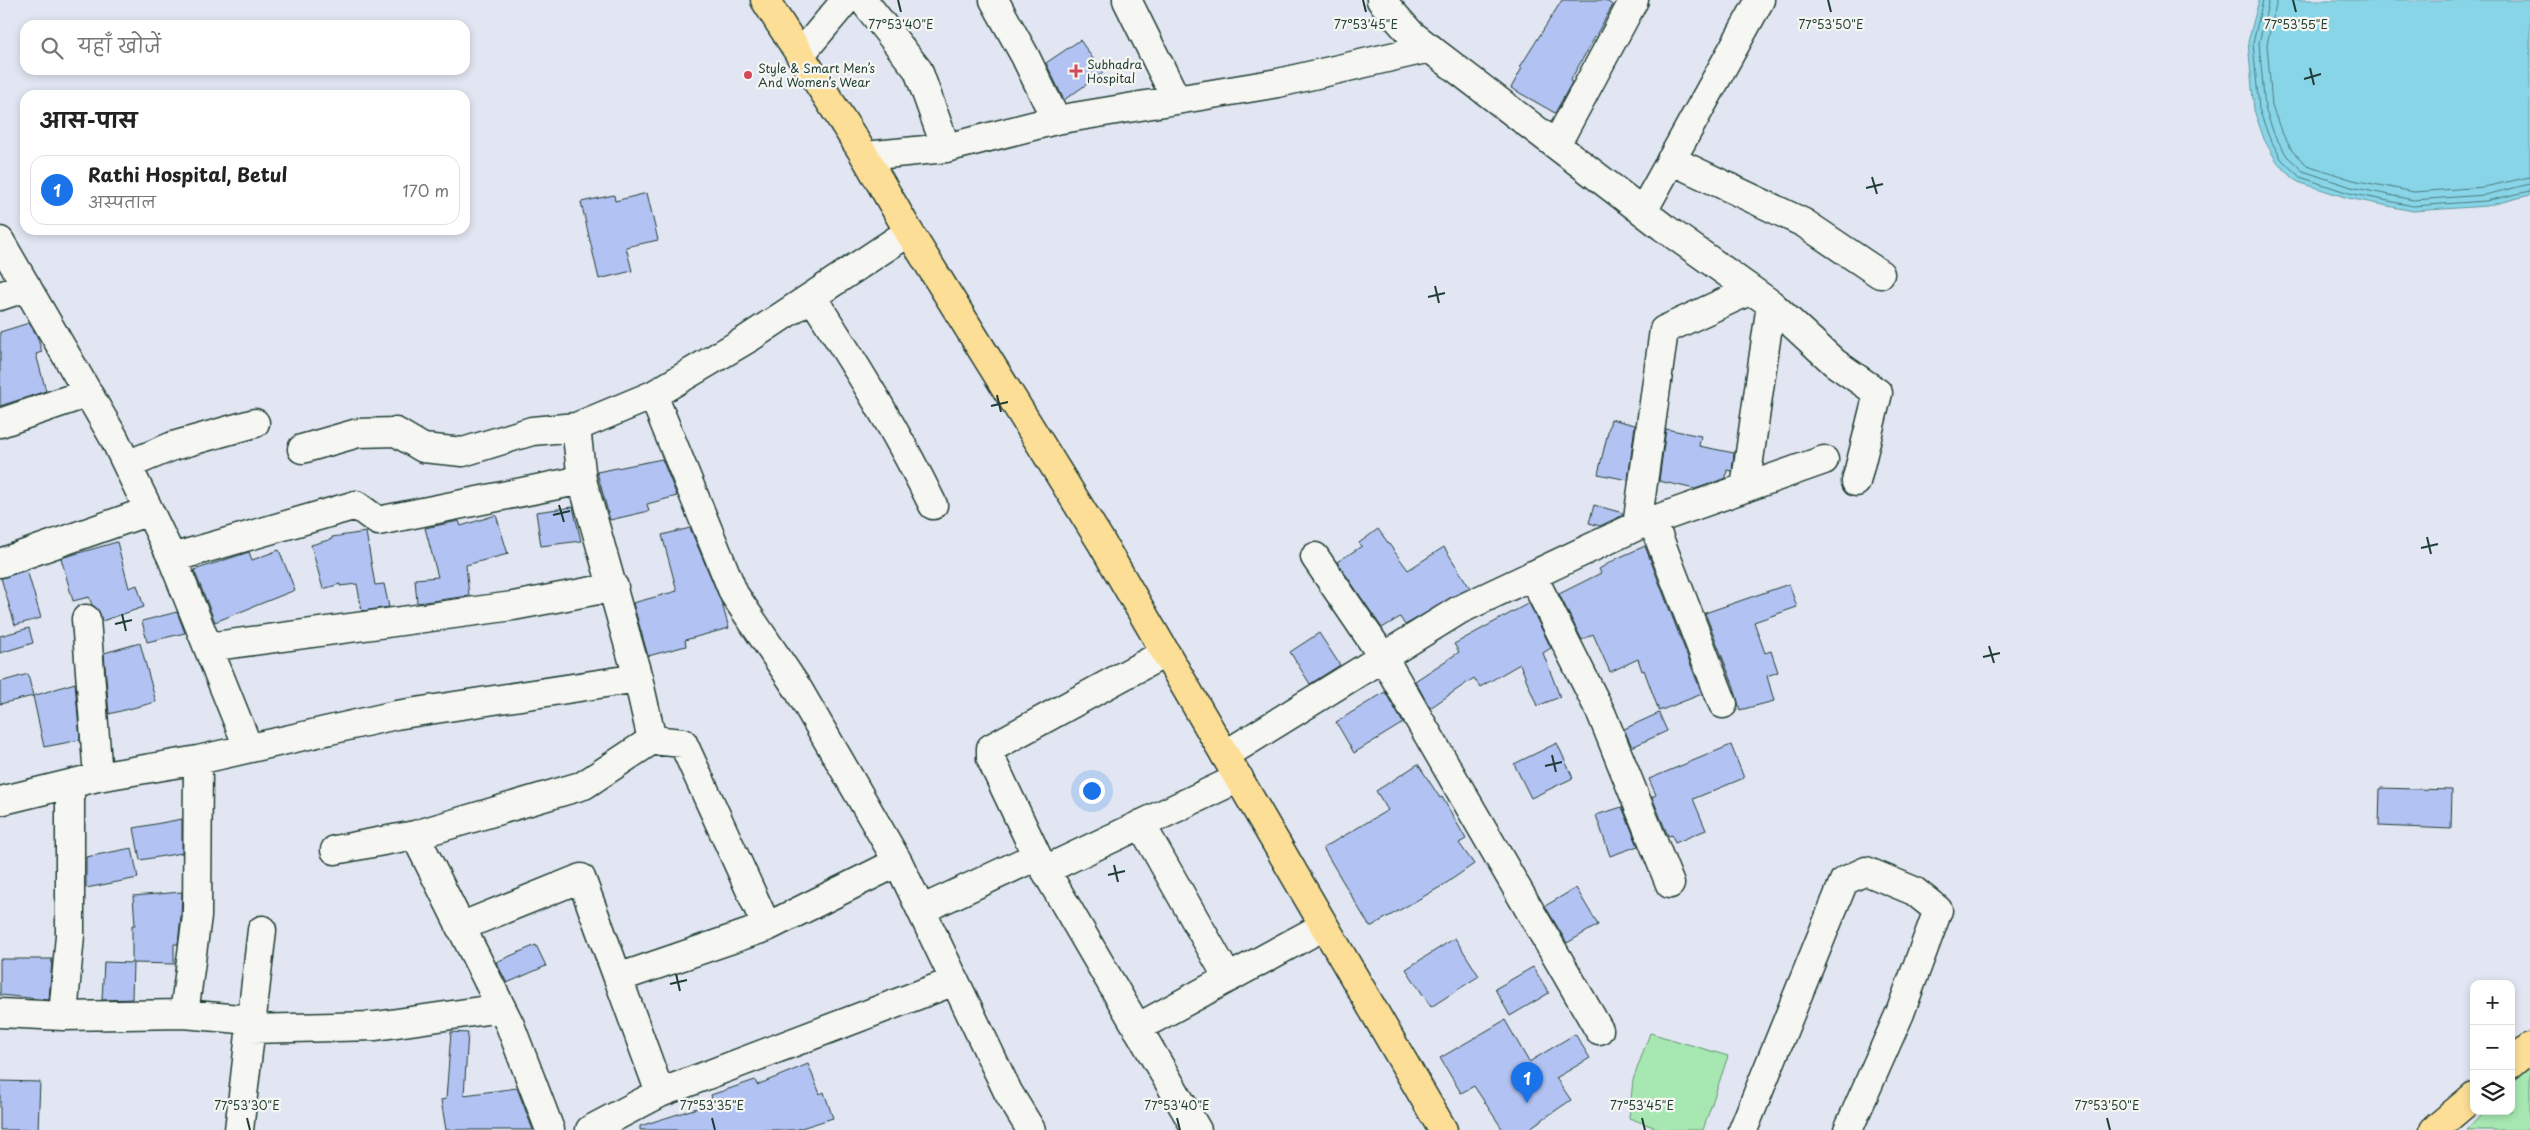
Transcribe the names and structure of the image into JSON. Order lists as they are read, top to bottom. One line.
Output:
{"places":{"health":["Subhadra Hospital"],"other":["Style & Smart Men’s And Women’s Wear"]},"page":{"search":"यहाँ खोजें","heading":"आस-पास","list":[{"mark":"1","name":"Rathi Hospital, Betul","note":"अस्पताल","value":"170 m"}],"map_buttons":["+","−"],"pins":"1"},"coordinates":["77°53'40\"E","77°53'45\"E","77°53'50\"E","77°53'55\"E","77°53'30\"E","77°53'35\"E"]}
